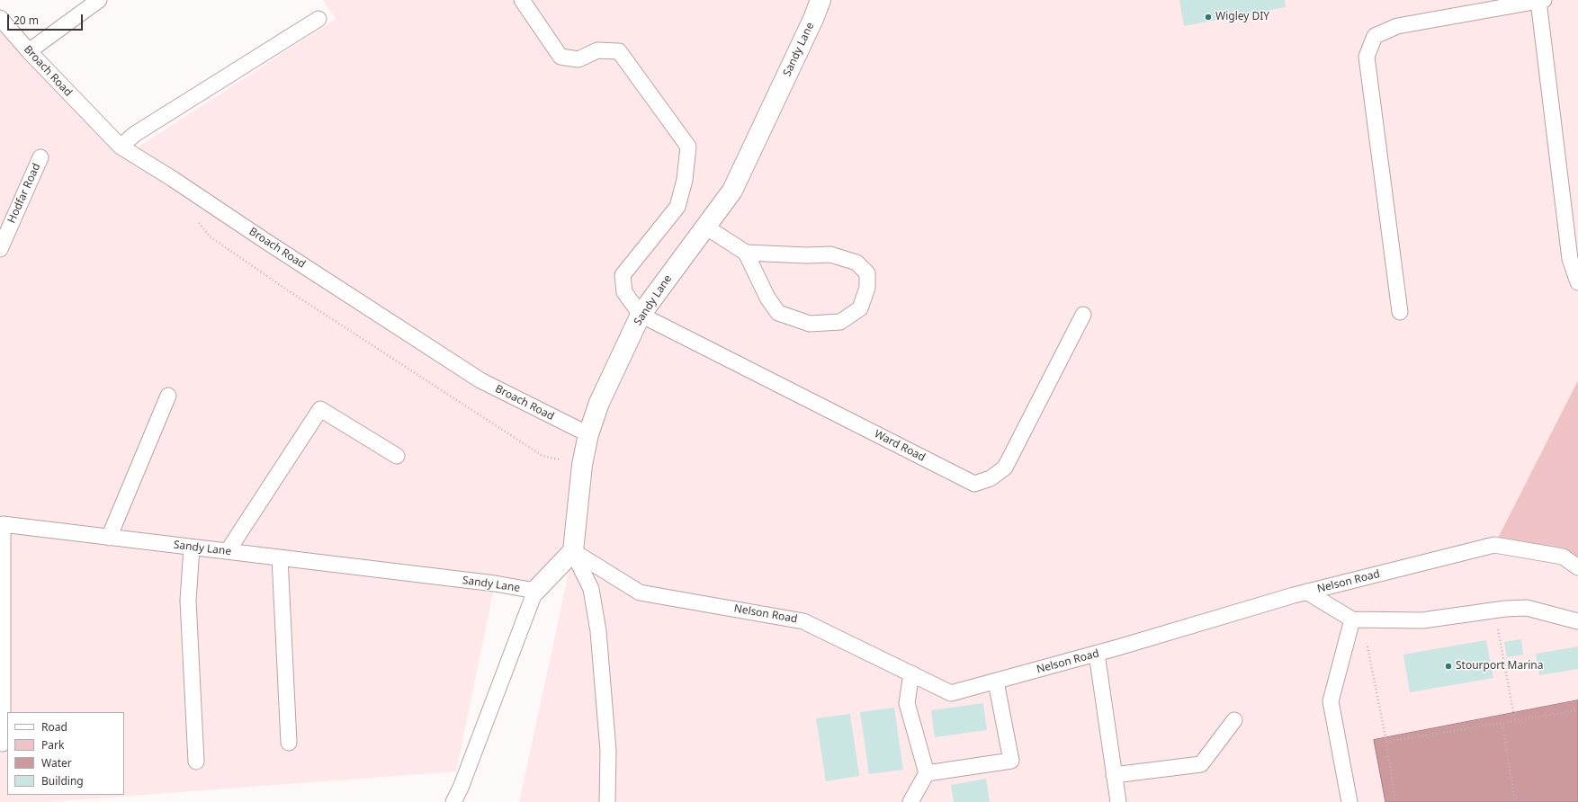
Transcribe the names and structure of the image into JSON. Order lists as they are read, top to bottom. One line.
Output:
{"streets":{"street":["Sandy Lane"],"lane":["Broach Road","Hodfar Road","Ward Road","Nelson Road"]},"crossings":[["Sandy Lane","Broach Road"],["Sandy Lane","Ward Road"],["Sandy Lane","Nelson Road"]],"places":["Wigley DIY","Stourport Marina"],"legend":["Road","Park","Water","Building"],"scale_bar":"20 m"}
